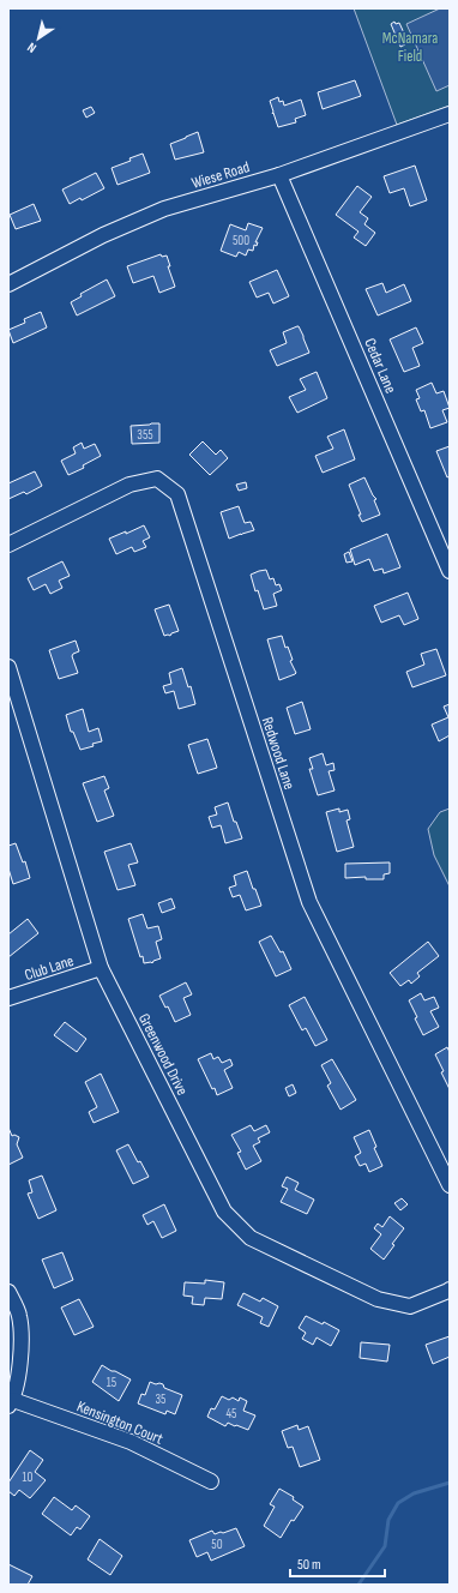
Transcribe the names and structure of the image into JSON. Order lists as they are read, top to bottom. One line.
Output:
{"streets":{"street":["Wiese Road","Cedar Lane","Redwood Lane","Club Lane","Greenwood Drive","Kensington Court"]},"crossings":[["Wiese Road","Cedar Lane"],["Club Lane","Greenwood Drive"]],"parks":["McNamara Field"],"house_numbers":["500","355","15","35","45","10","50"],"scale_bar":"50 m","north":"bottom left"}
